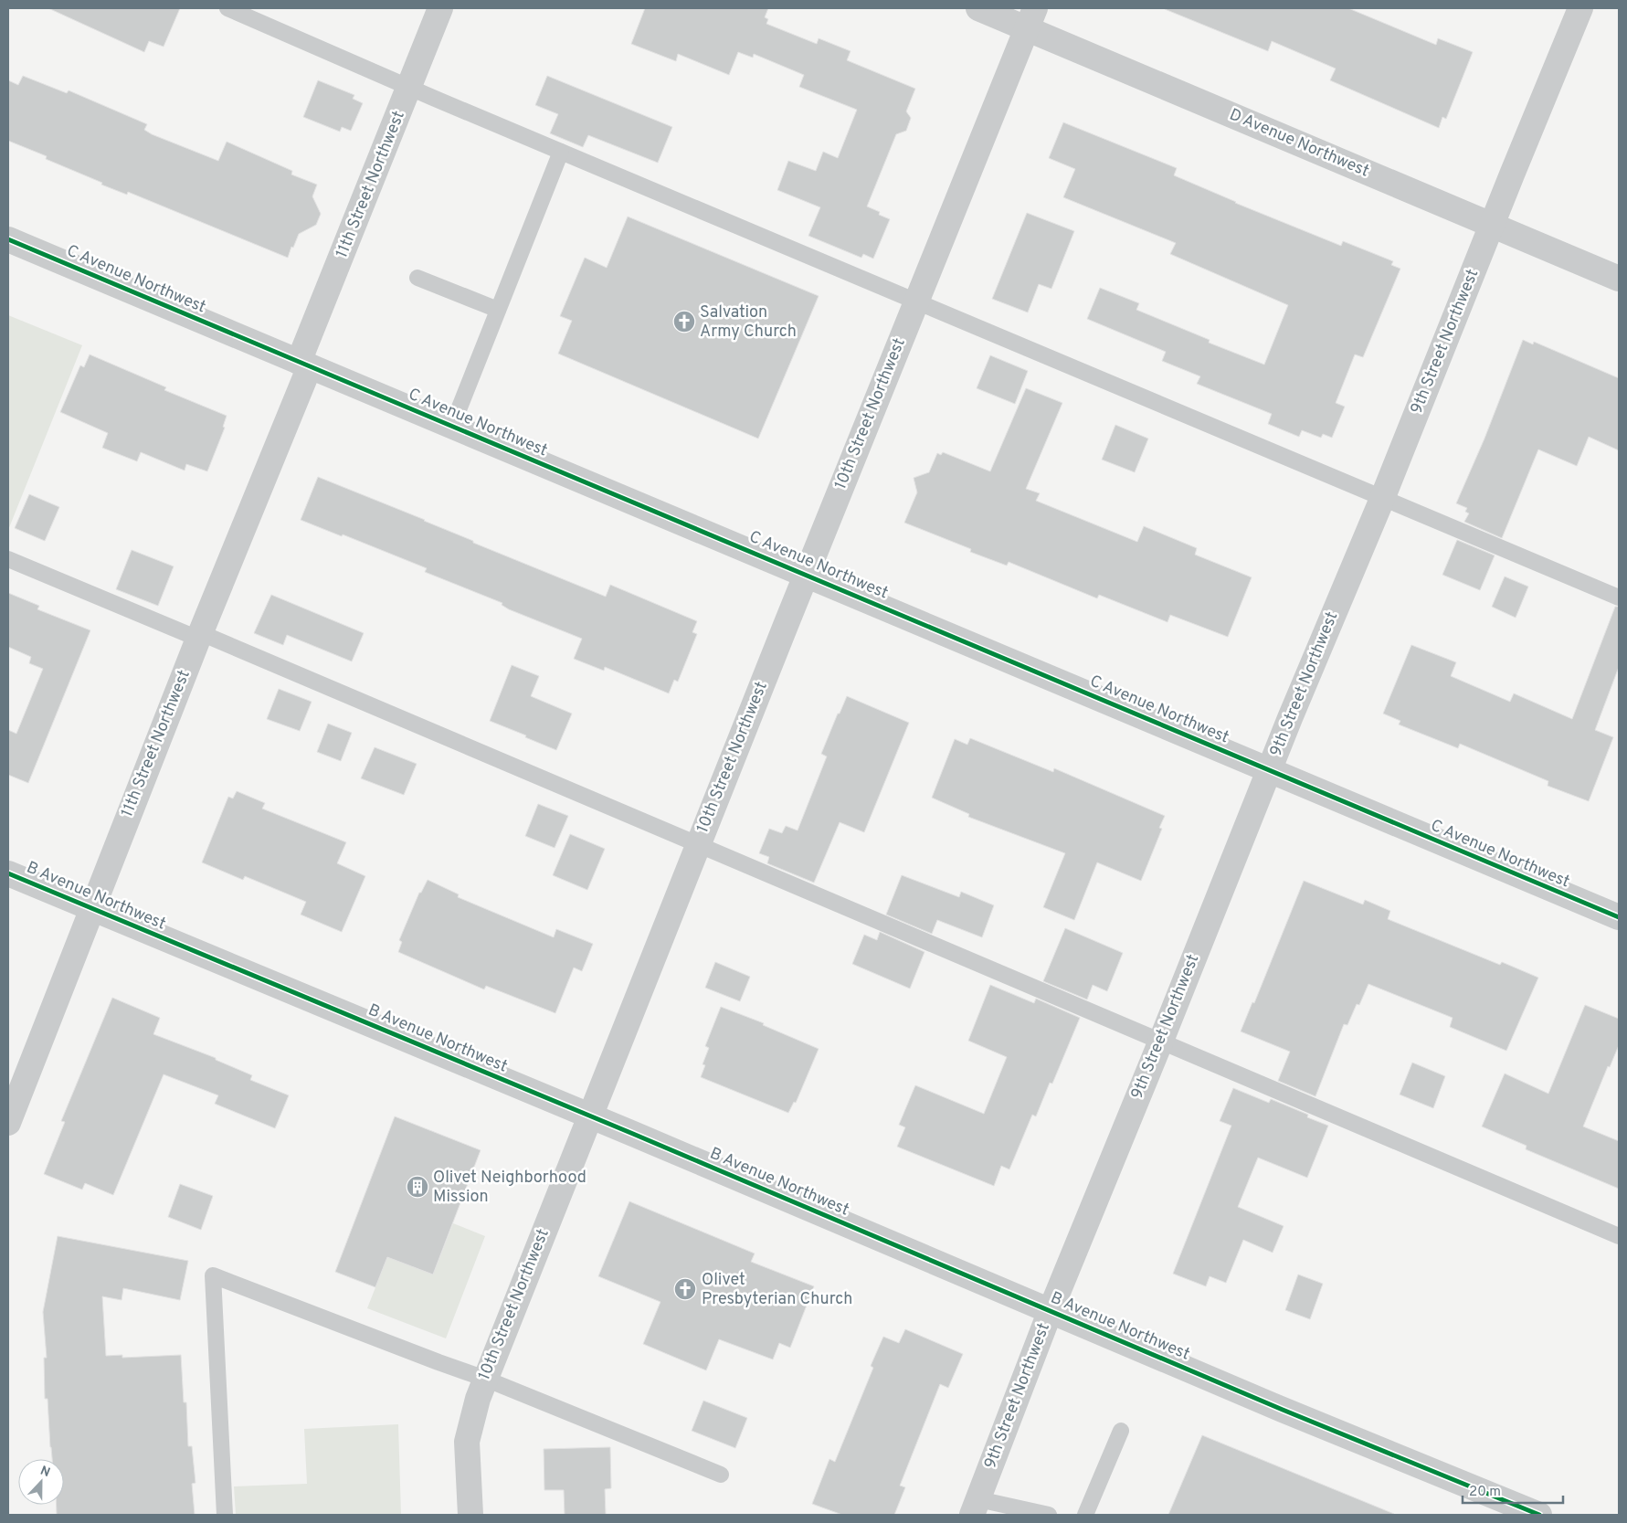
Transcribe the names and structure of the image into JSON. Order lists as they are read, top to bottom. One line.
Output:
{"streets":{"street":["D Avenue Northwest","11th Street Northwest","C Avenue Northwest","9th Street Northwest","10th Street Northwest","B Avenue Northwest"]},"crossings":[["D Avenue Northwest","9th Street Northwest"],["D Avenue Northwest","10th Street Northwest"],["11th Street Northwest","C Avenue Northwest"],["11th Street Northwest","B Avenue Northwest"],["C Avenue Northwest","9th Street Northwest"],["C Avenue Northwest","10th Street Northwest"],["9th Street Northwest","B Avenue Northwest"],["10th Street Northwest","B Avenue Northwest"]],"places":{"church":["Salvation Army Church","Olivet Presbyterian Church"],"building":["Olivet Neighborhood Mission"]},"scale_bar":"20 m","north":"top"}
